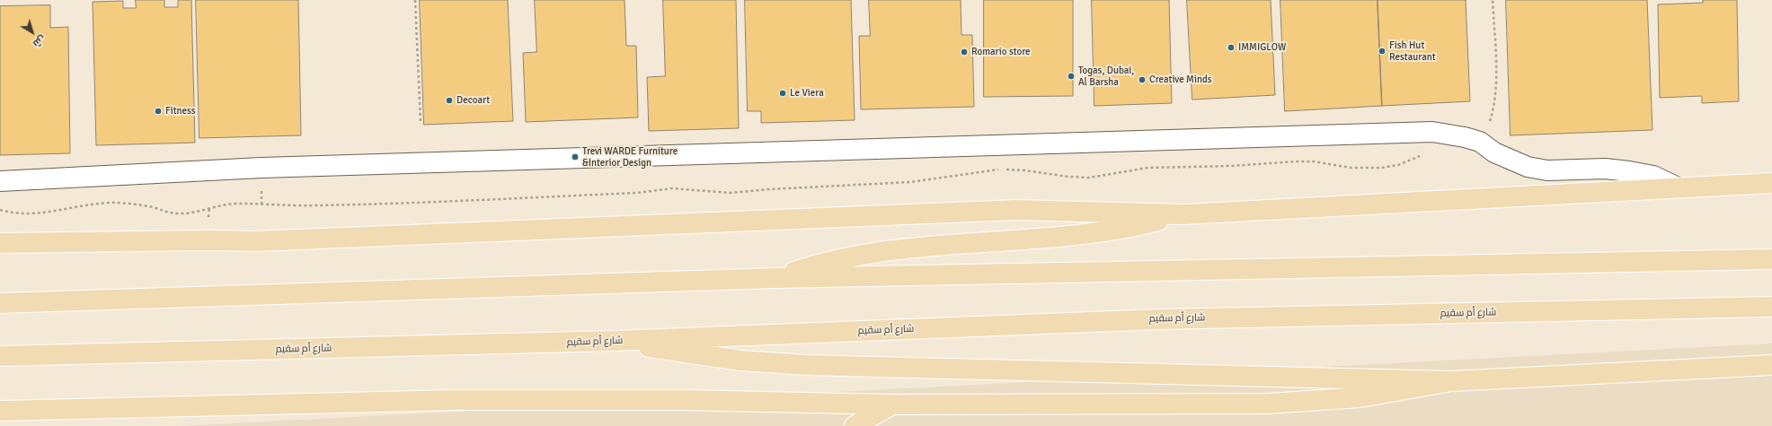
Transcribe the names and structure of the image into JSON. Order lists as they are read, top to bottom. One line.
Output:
{"streets":{"main road":["شارع أم سقيم"]},"places":["IMMIGLOW","Fish Hut Restaurant","Romario store","Togas, Dubai, Al Barsha","Creative Minds","Le Viera","Decoart","Fitness","Trevi WARDE Furniture &Interior Design"],"north":"bottom right"}
